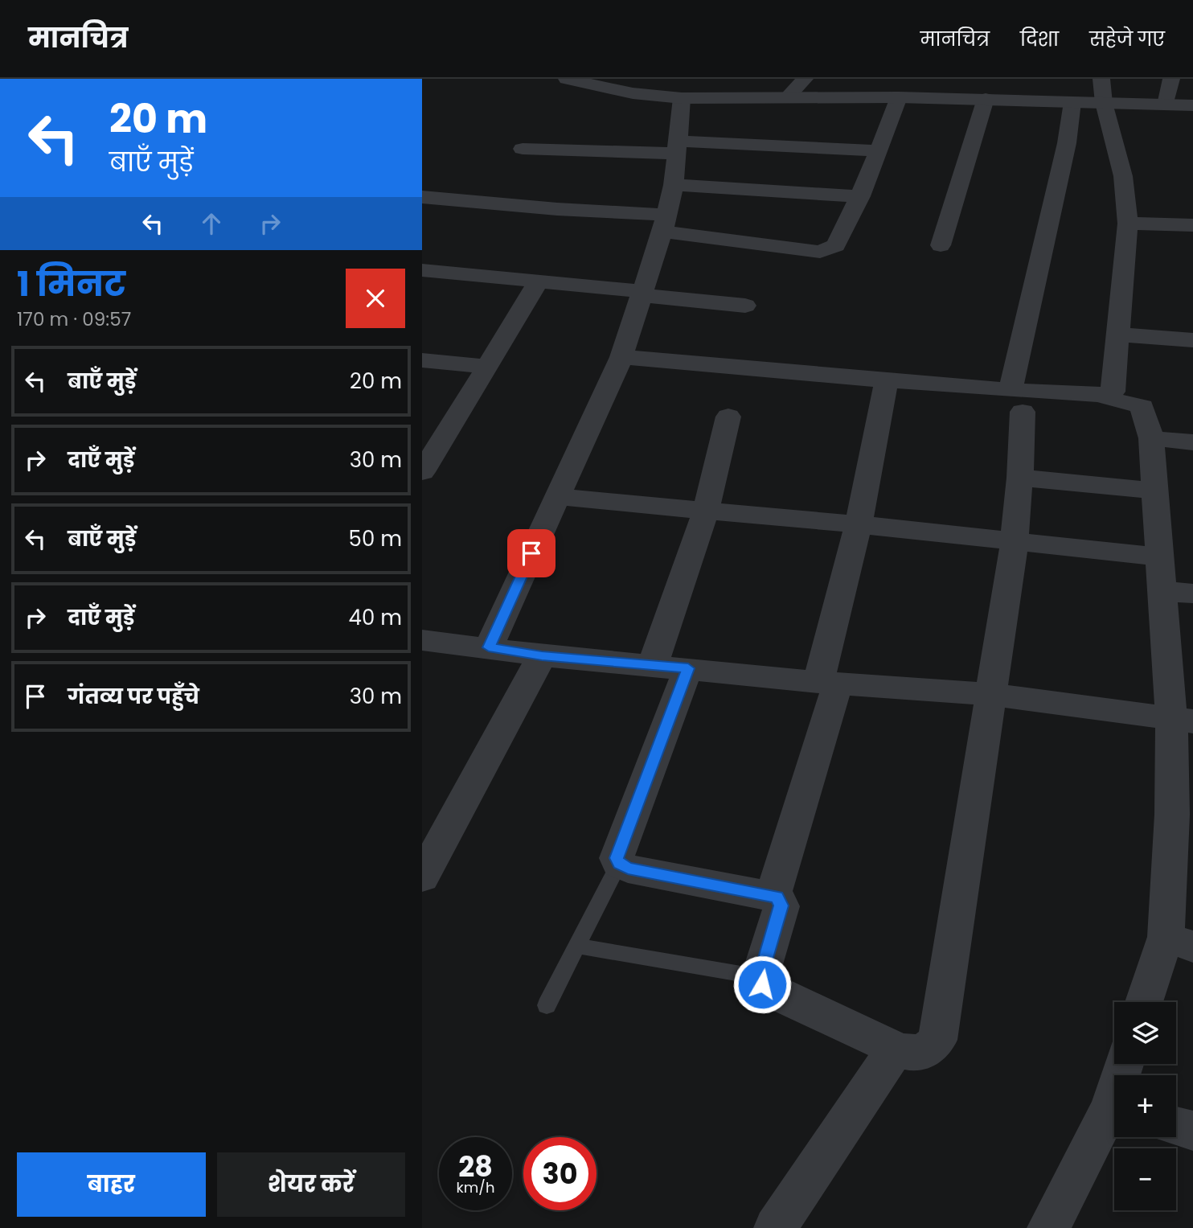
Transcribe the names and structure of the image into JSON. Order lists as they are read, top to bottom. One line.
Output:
{"page":{"header":"मानचित्र","nav":["मानचित्र","दिशा","सहेजे गए"],"turn":["20 m","बाएँ मुड़ें"],"heading":["1 मिनट","170 m · 09:57"],"list":[{"name":"बाएँ मुड़ें","value":"20 m"},{"name":"दाएँ मुड़ें","value":"30 m"},{"name":"बाएँ मुड़ें","value":"50 m"},{"name":"दाएँ मुड़ें","value":"40 m"},{"name":"गंतव्य पर पहुँचे","value":"30 m"}],"map_buttons":["+","−"],"speed":"28 km/h","limit":"30","buttons":["बाहर","शेयर करें"]}}
